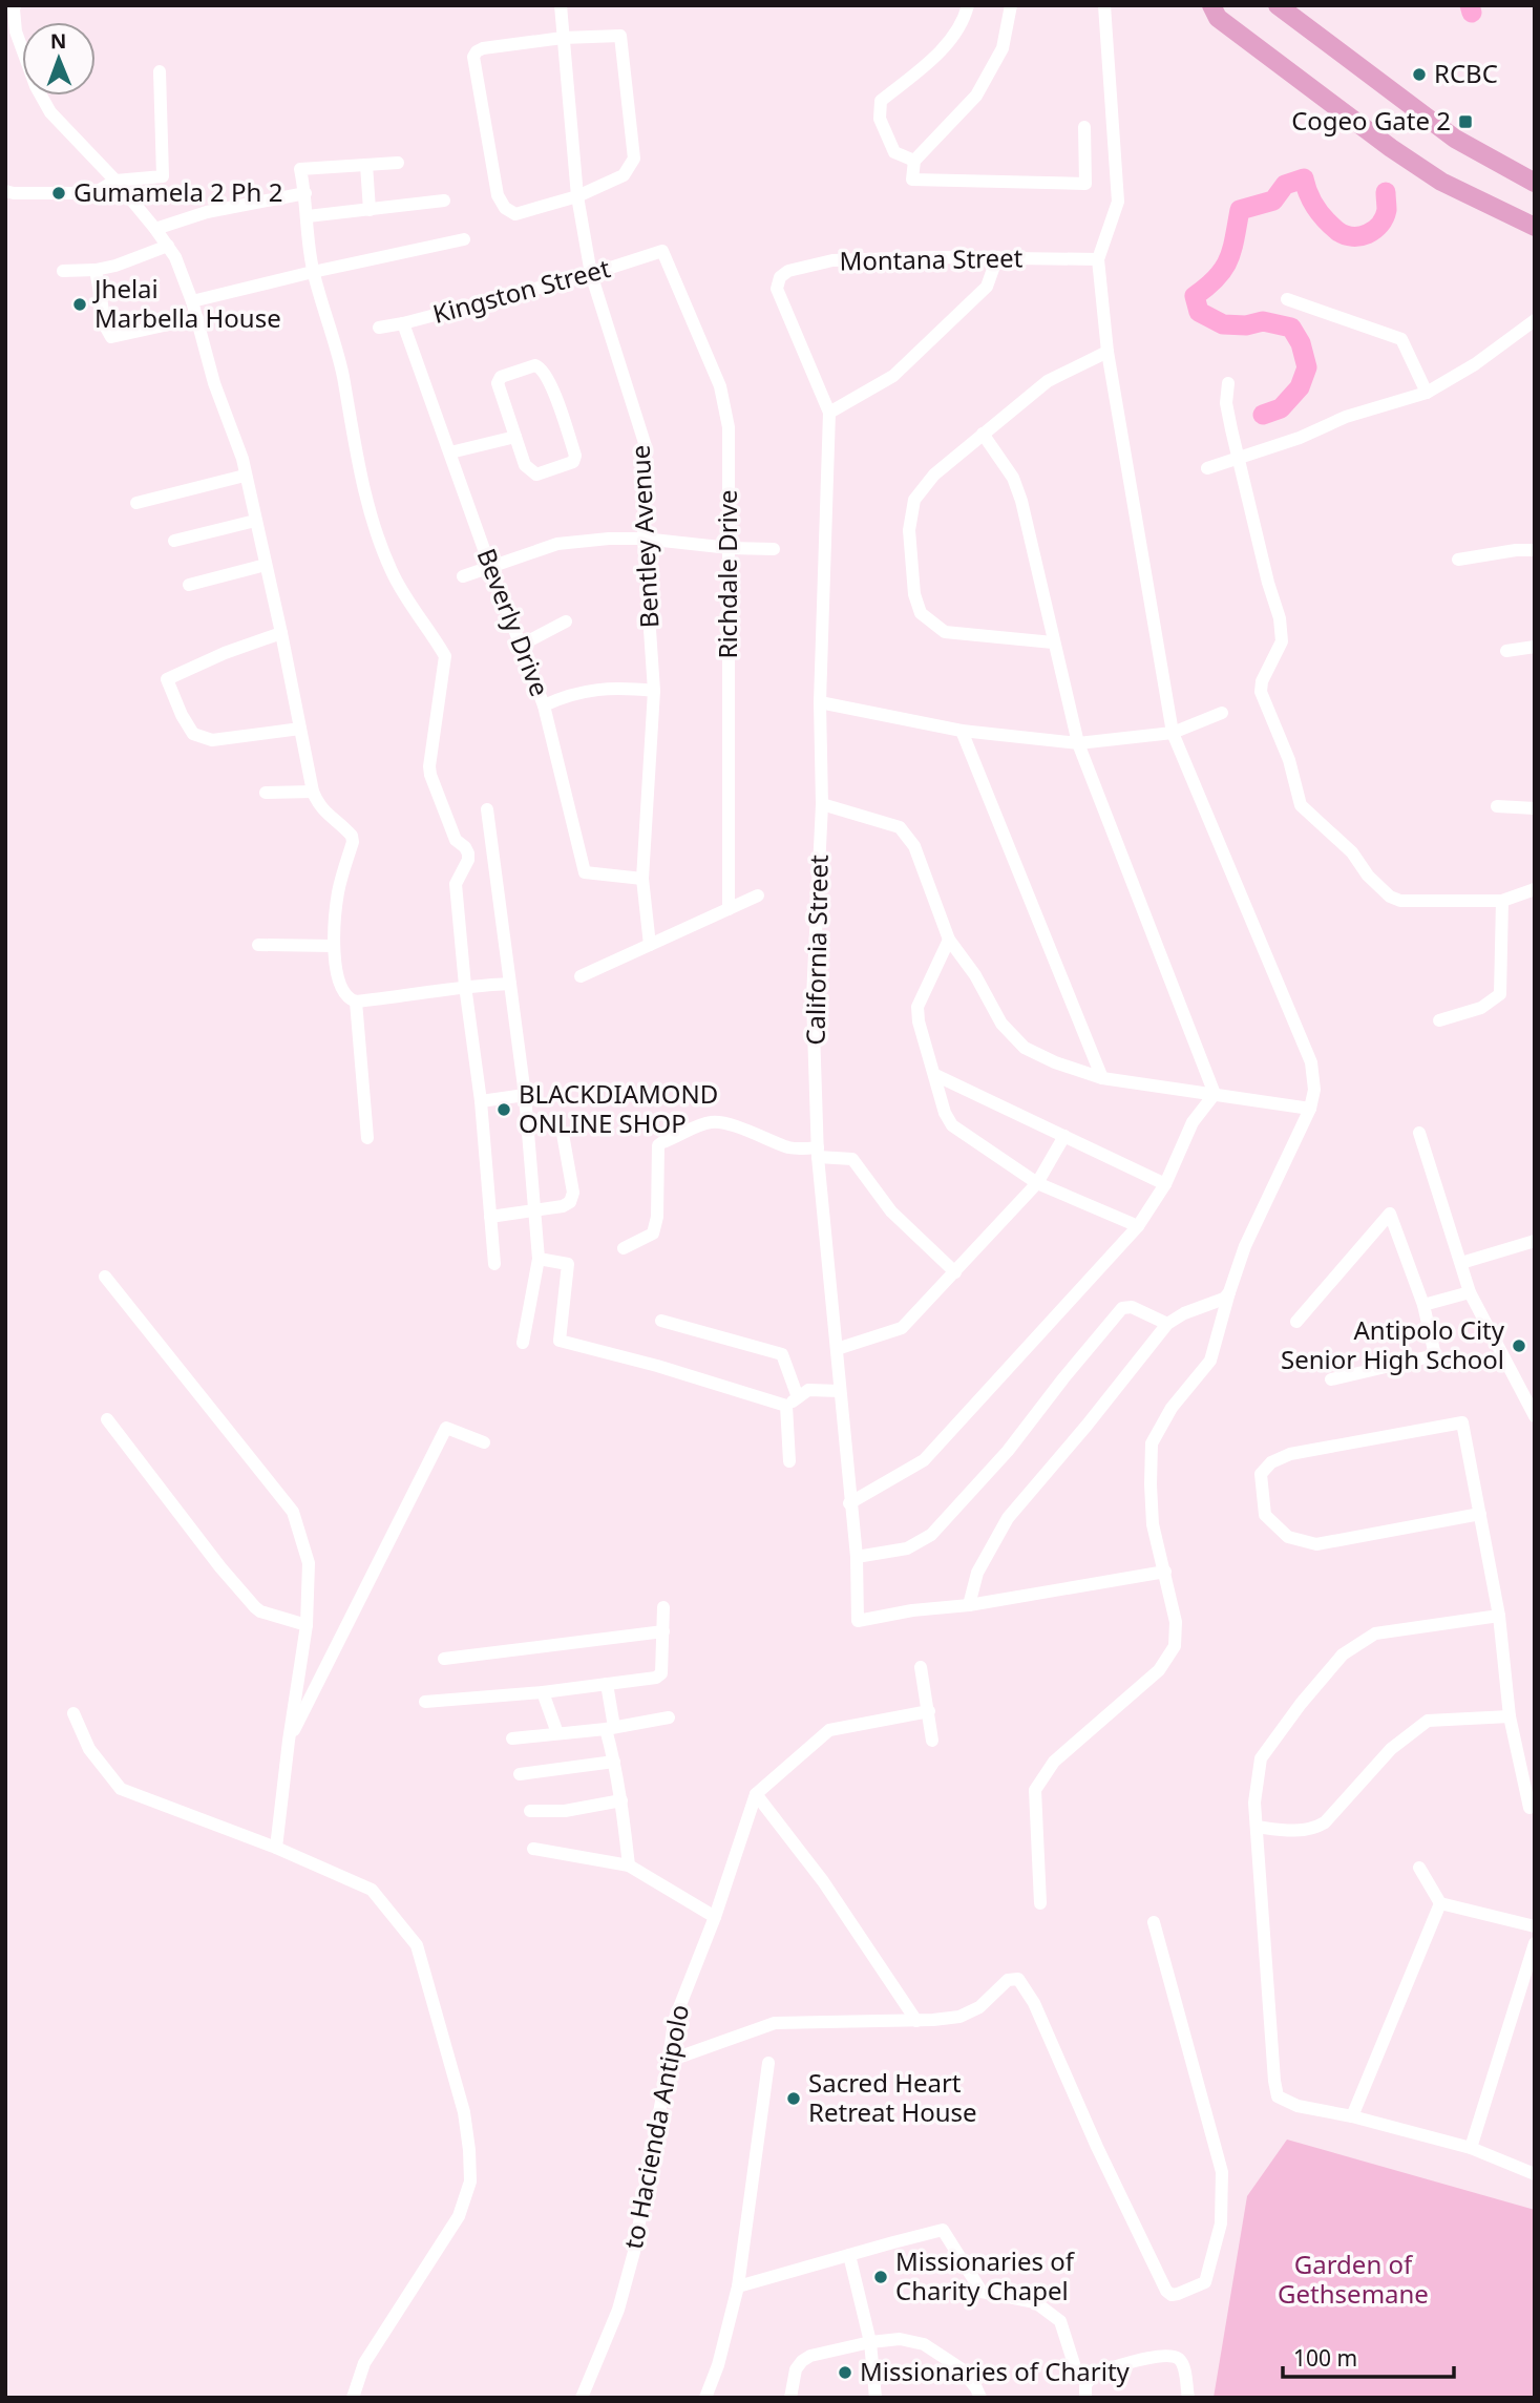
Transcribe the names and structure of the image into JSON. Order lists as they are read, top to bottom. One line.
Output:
{"streets":{"street":["Montana Street","Kingston Street","Bentley Avenue","Richdale Drive","Beverly Drive","California Street","to Hacienda Antipolo"]},"crossings":[["Montana Street","California Street"],["Kingston Street","Bentley Avenue"],["Kingston Street","Richdale Drive"],["Kingston Street","Beverly Drive"],["Bentley Avenue","Beverly Drive"]],"parks":["Garden of Gethsemane"],"places":{"other":["RCBC","Gumamela 2 Ph 2","Jhelai Marbella House","BLACKDIAMOND ONLINE SHOP","Antipolo City Senior High School","Sacred Heart Retreat House","Missionaries of Charity Chapel","Missionaries of Charity"],"transit":["Cogeo Gate 2"]},"scale_bar":"100 m","north":"top"}
